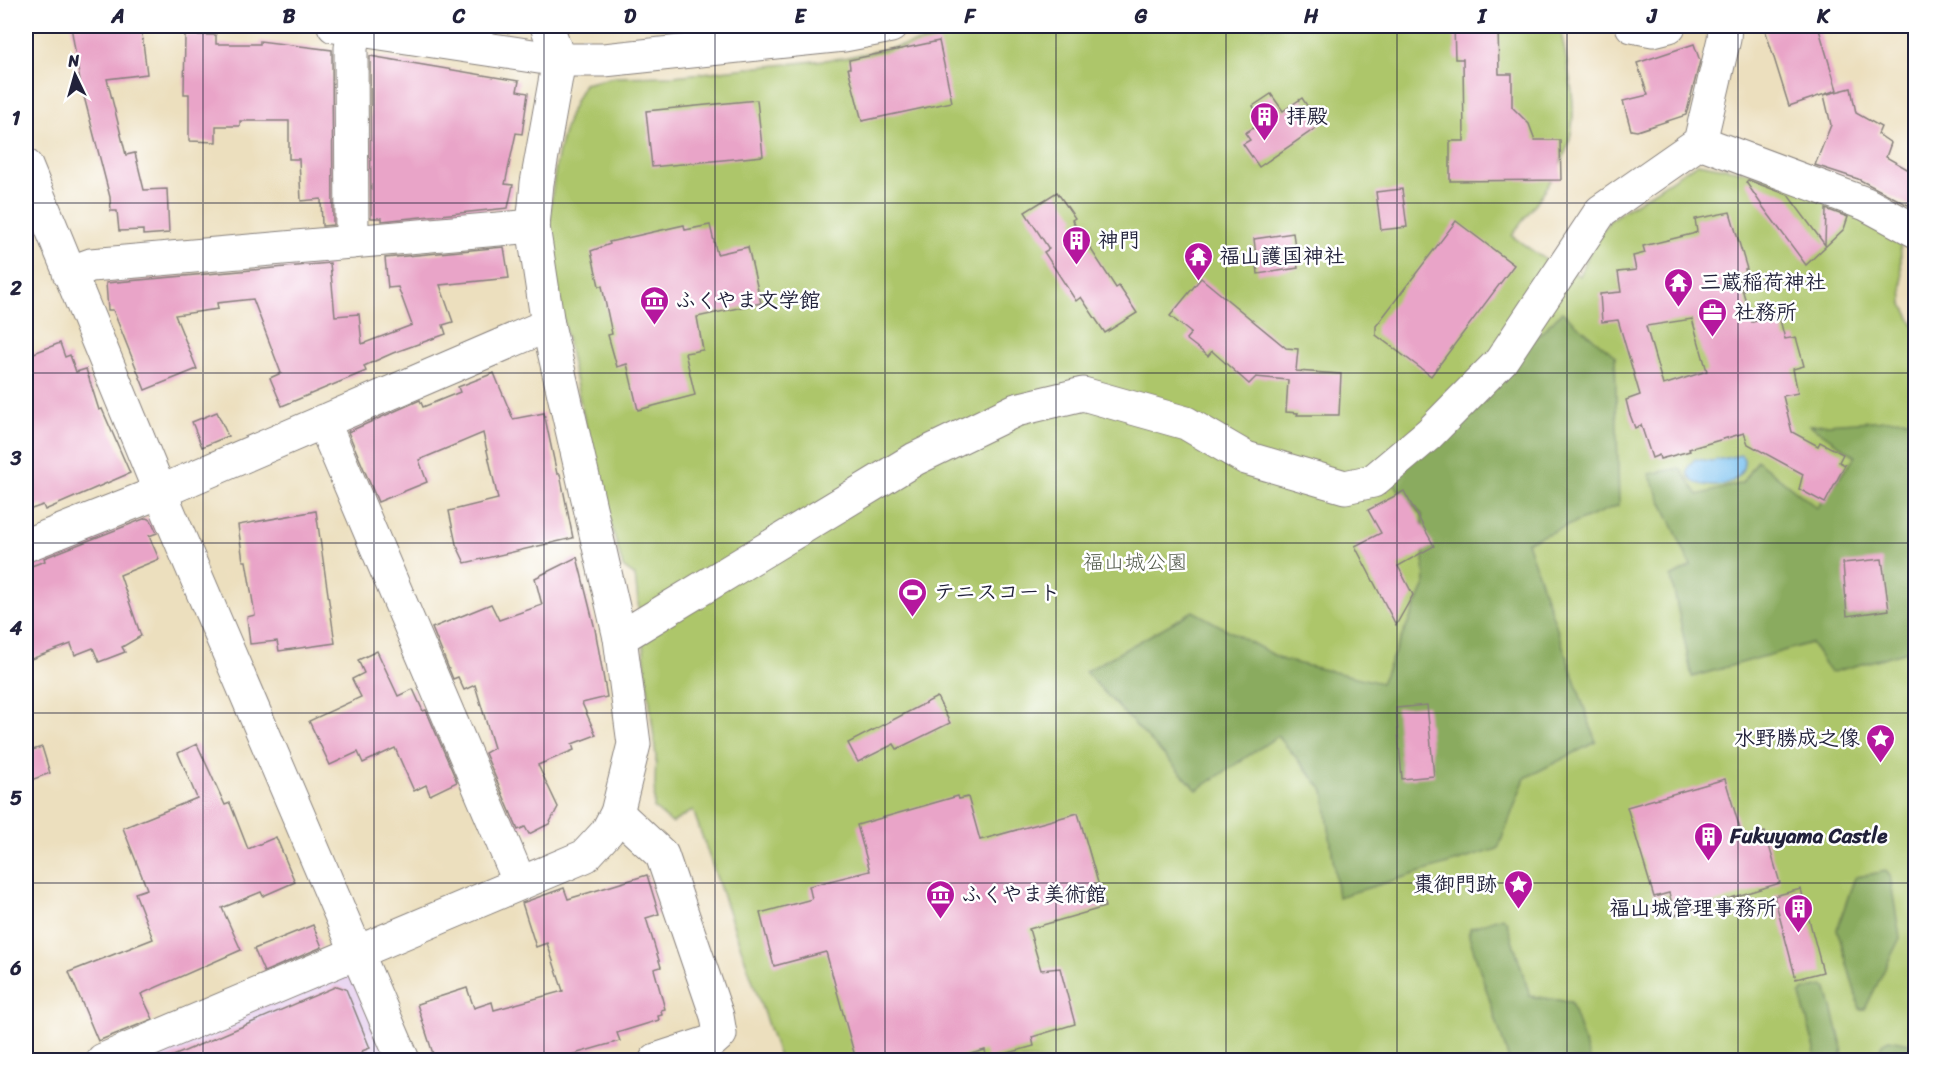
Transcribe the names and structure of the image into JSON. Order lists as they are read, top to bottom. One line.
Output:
{"parks":["福山城公園"],"places":{"building":["拝殿","神門","Fukuyama Castle","福山城管理事務所"],"temple":["福山護国神社","三蔵稲荷神社"],"museum":["ふくやま文学館","ふくやま美術館"],"office":["社務所"],"sports":["テニスコート"],"place":["水野勝成之像","棗御門跡"]},"north":"top","grid":{"columns":["A","B","C","D","E","F","G","H","I","J","K"],"rows":["1","2","3","4","5","6"]}}
